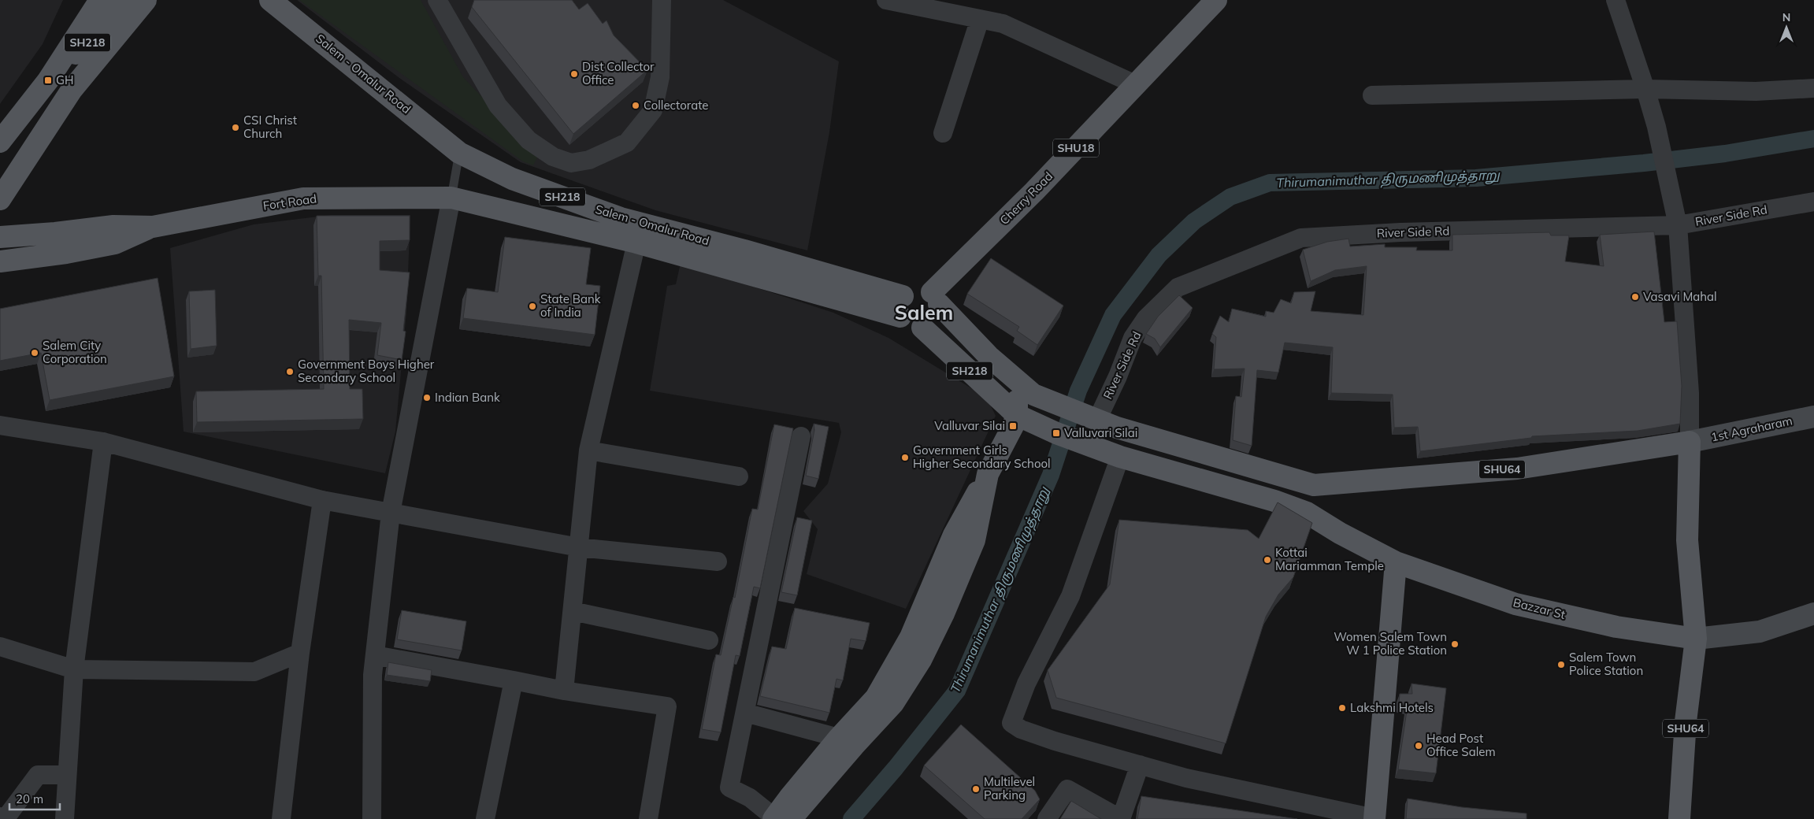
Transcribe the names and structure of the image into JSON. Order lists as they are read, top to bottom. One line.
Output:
{"streets":{"main road":["SH218","Salem - Omalur Road","SHU18","Cherry Road","Fort Road","1st Agraharam","SHU64","Bazzar St"],"street":["River Side Rd"]},"crossings":[["SH218","Salem - Omalur Road"],["SH218","Cherry Road"],["SH218","Bazzar St"],["Salem - Omalur Road","Cherry Road"],["Salem - Omalur Road","Fort Road"],["1st Agraharam","SHU64"],["SHU64","Bazzar St"]],"districts":["Salem"],"water":["Thirumanimuthar திருமணிமுத்தாறு"],"places":{"other":["Dist Collector Office","Collectorate","CSI Christ Church","Vasavi Mahal","State Bank of India","Salem City Corporation","Government Boys Higher Secondary School","Indian Bank","Government Girls Higher Secondary School","Kottai Mariamman Temple","Women Salem Town W 1 Police Station","Salem Town Police Station","Lakshmi Hotels","Head Post Office Salem","Multilevel Parking"],"transit":["GH","Valluvar Silai","Valluvari Silai"]},"scale_bar":"20 m","north":"top"}
